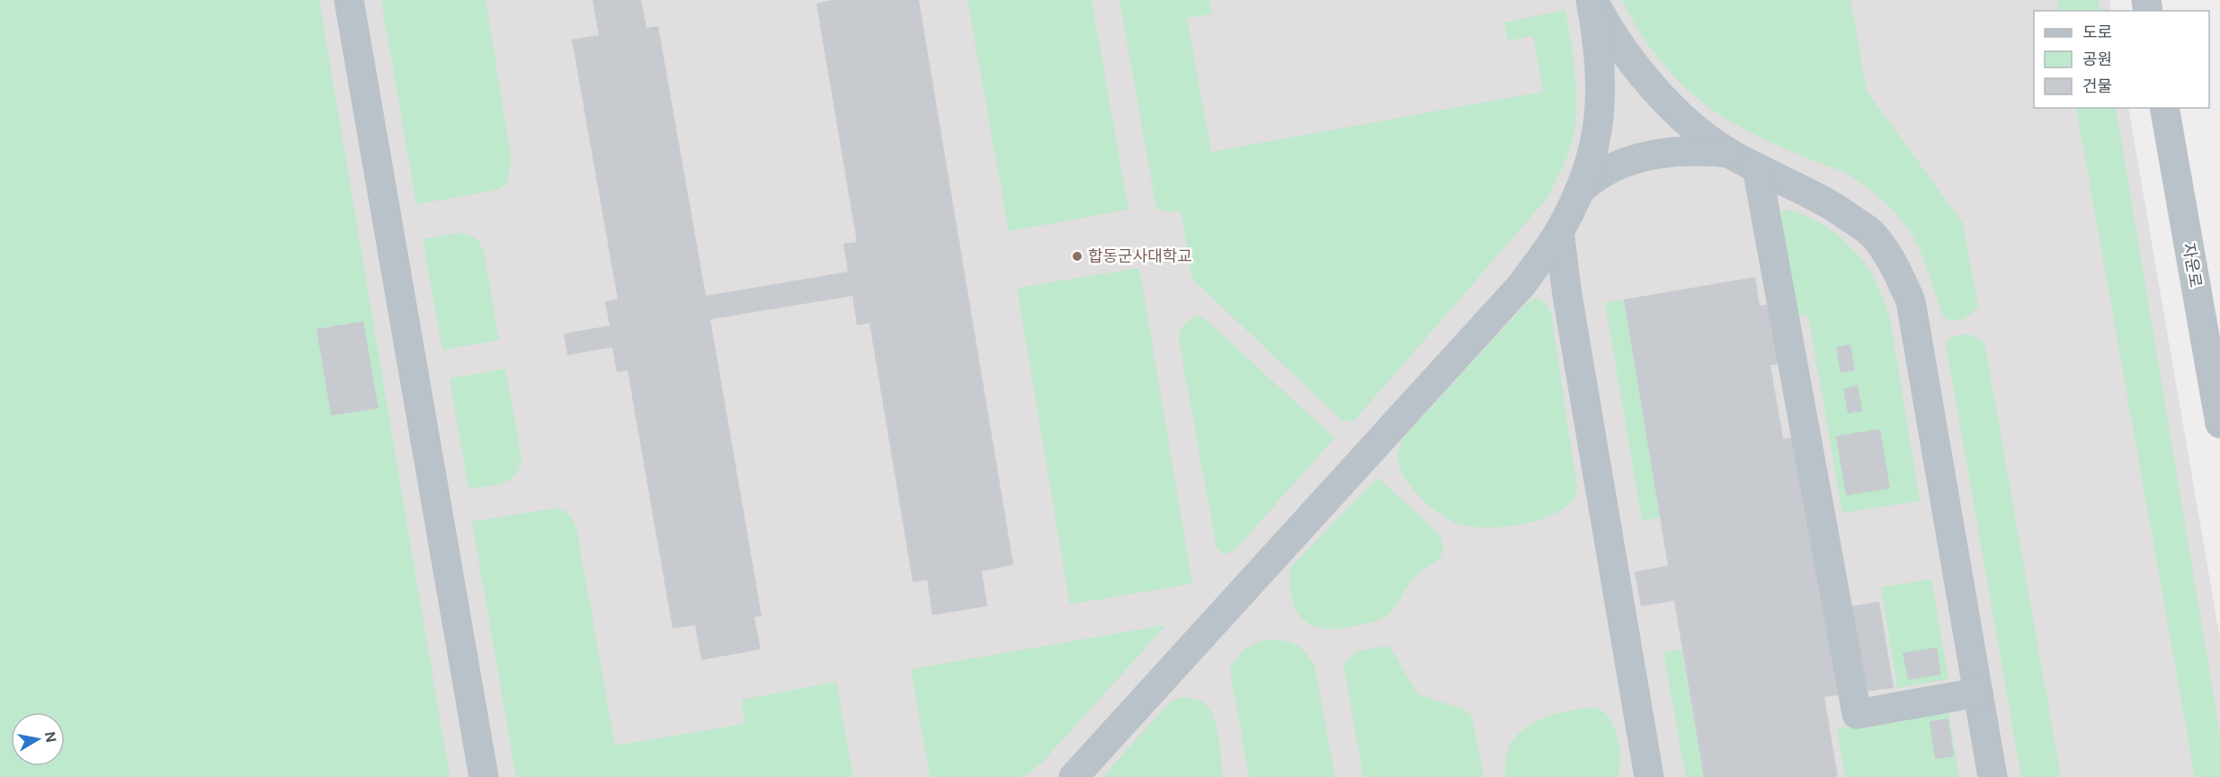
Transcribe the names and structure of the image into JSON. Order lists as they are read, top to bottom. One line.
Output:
{"streets":{"street":["자운로"]},"places":["합동군사대학교"],"legend":["도로","공원","건물"],"north":"right"}
